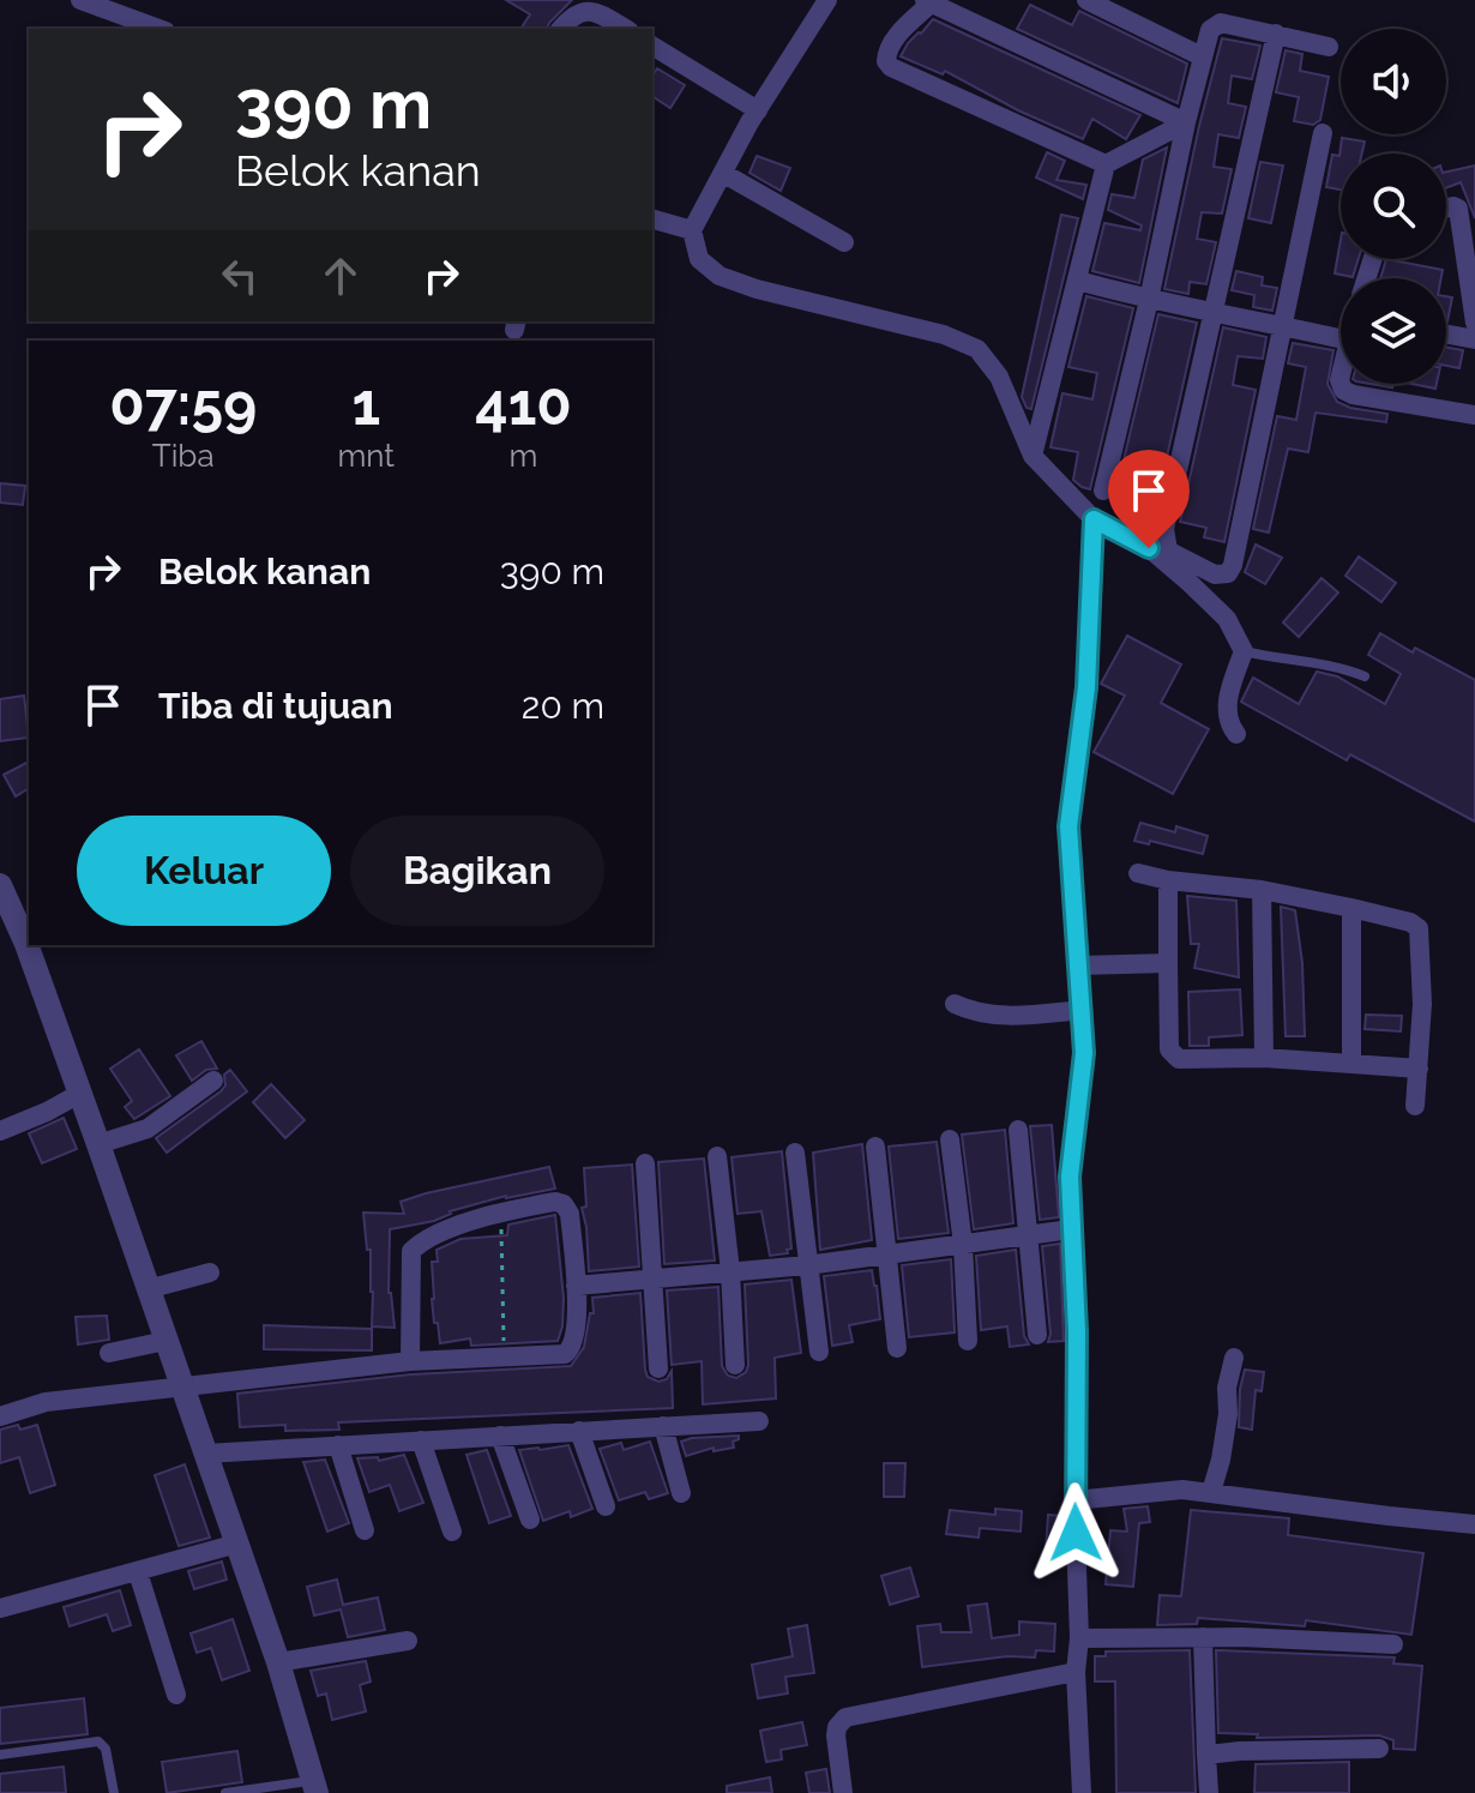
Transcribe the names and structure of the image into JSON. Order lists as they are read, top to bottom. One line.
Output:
{"page":{"turn":["390 m","Belok kanan"],"eta":["07:59","Tiba","1","mnt","410","m"],"list":[{"name":"Belok kanan","value":"390 m"},{"name":"Tiba di tujuan","value":"20 m"}],"buttons":["Keluar","Bagikan"]}}
